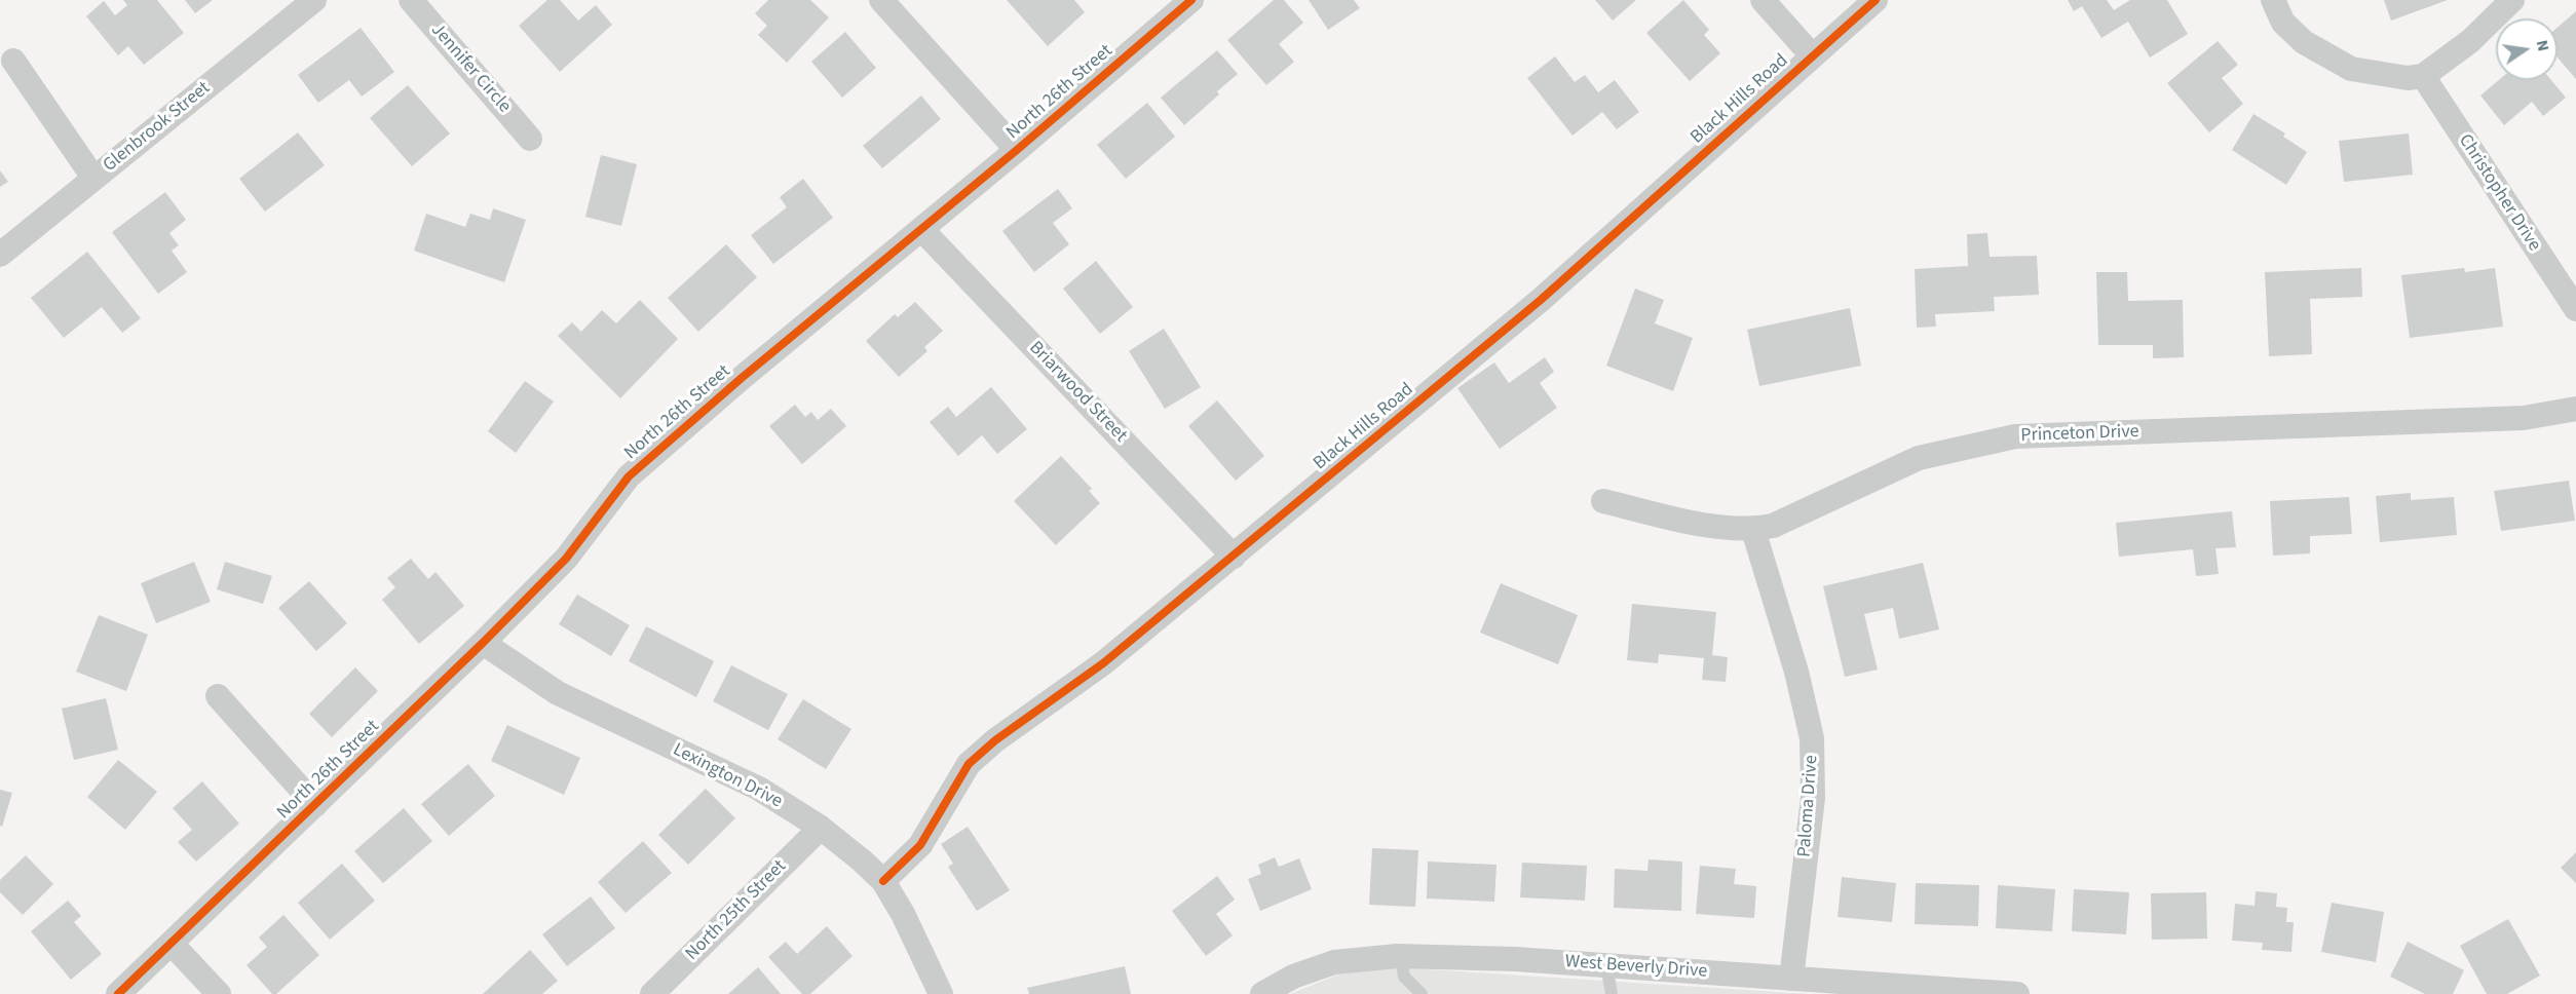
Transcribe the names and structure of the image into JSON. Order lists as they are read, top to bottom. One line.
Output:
{"streets":{"street":["Jennifer Circle","North 26th Street","Black Hills Road","Glenbrook Street","Christopher Drive","Briarwood Street","Princeton Drive","Lexington Drive","Paloma Drive","North 25th Street","West Beverly Drive"]},"crossings":[["North 26th Street","Briarwood Street"],["North 26th Street","Lexington Drive"],["Black Hills Road","Briarwood Street"],["Black Hills Road","Lexington Drive"],["Princeton Drive","Paloma Drive"],["Lexington Drive","North 25th Street"],["Paloma Drive","West Beverly Drive"]],"north":"right"}
